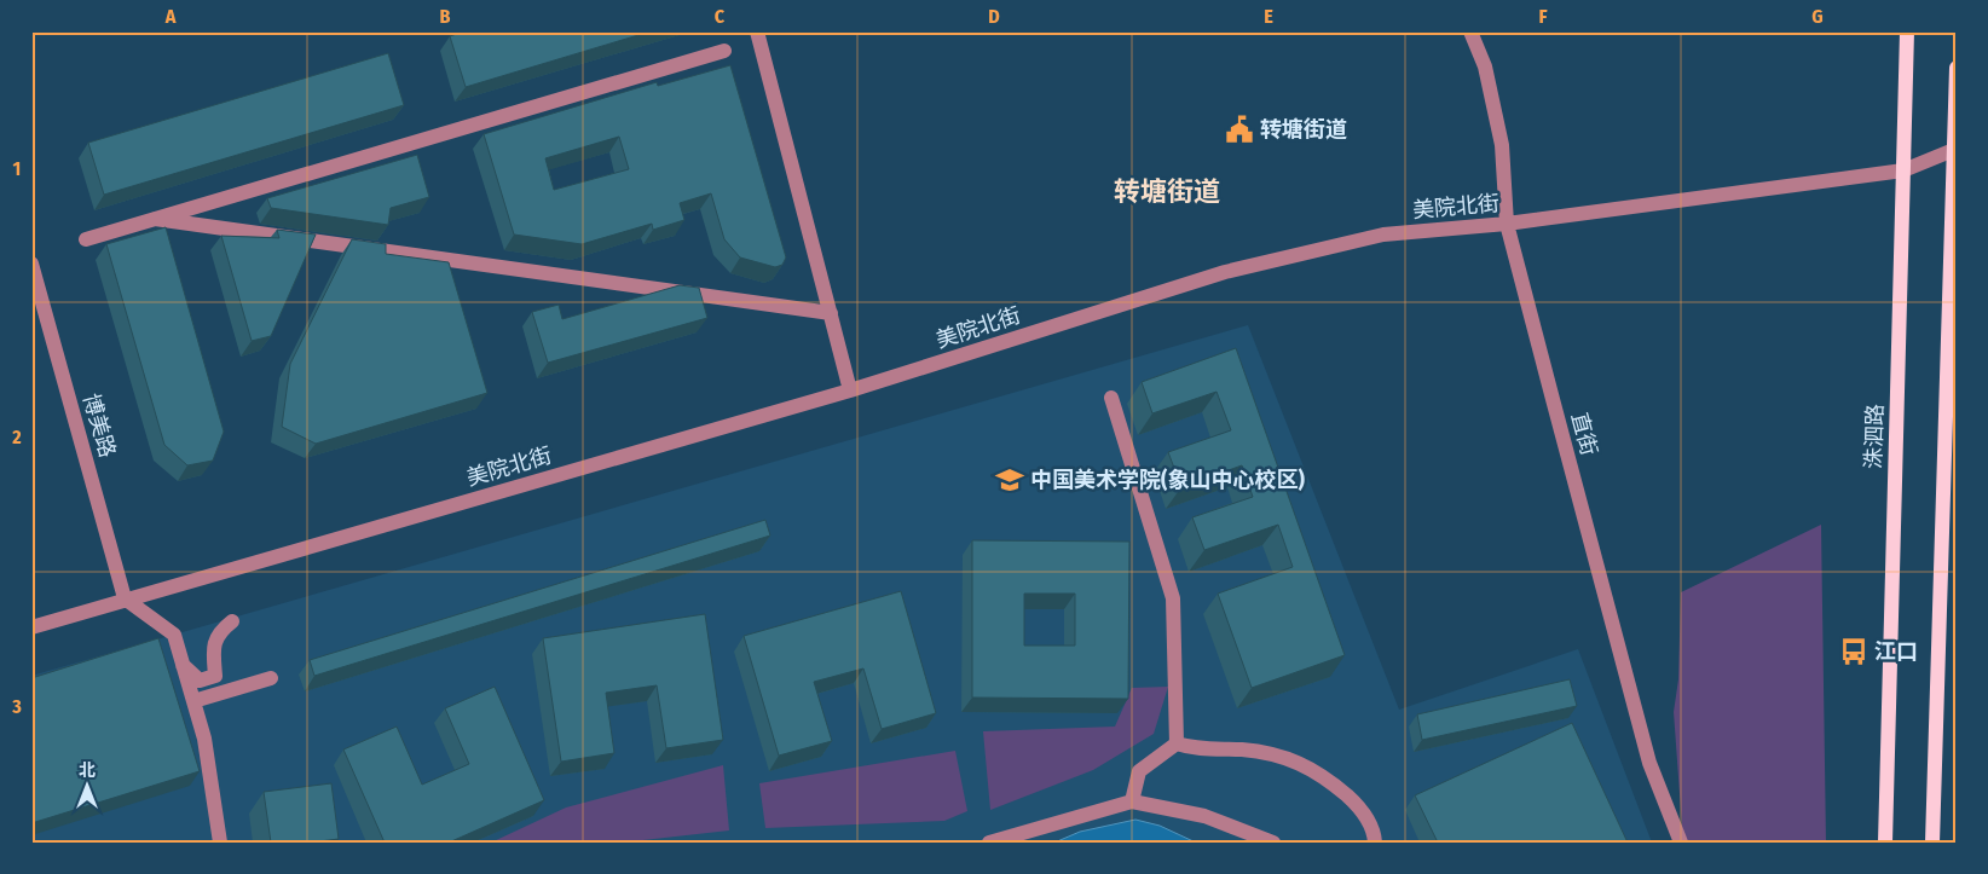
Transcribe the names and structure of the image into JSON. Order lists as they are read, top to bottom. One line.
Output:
{"streets":{"main road":["洙泗路"],"street":["美院北街","博美路","直街"]},"crossings":[["美院北街","博美路"],["美院北街","直街"],["美院北街","洙泗路"]],"districts":["转塘街道"],"places":{"public building":["转塘街道"],"school or university":["中国美术学院(象山中心校区)"],"bus stop":["江口"]},"north":"top","grid":{"columns":["A","B","C","D","E","F","G"],"rows":["1","2","3"]}}
